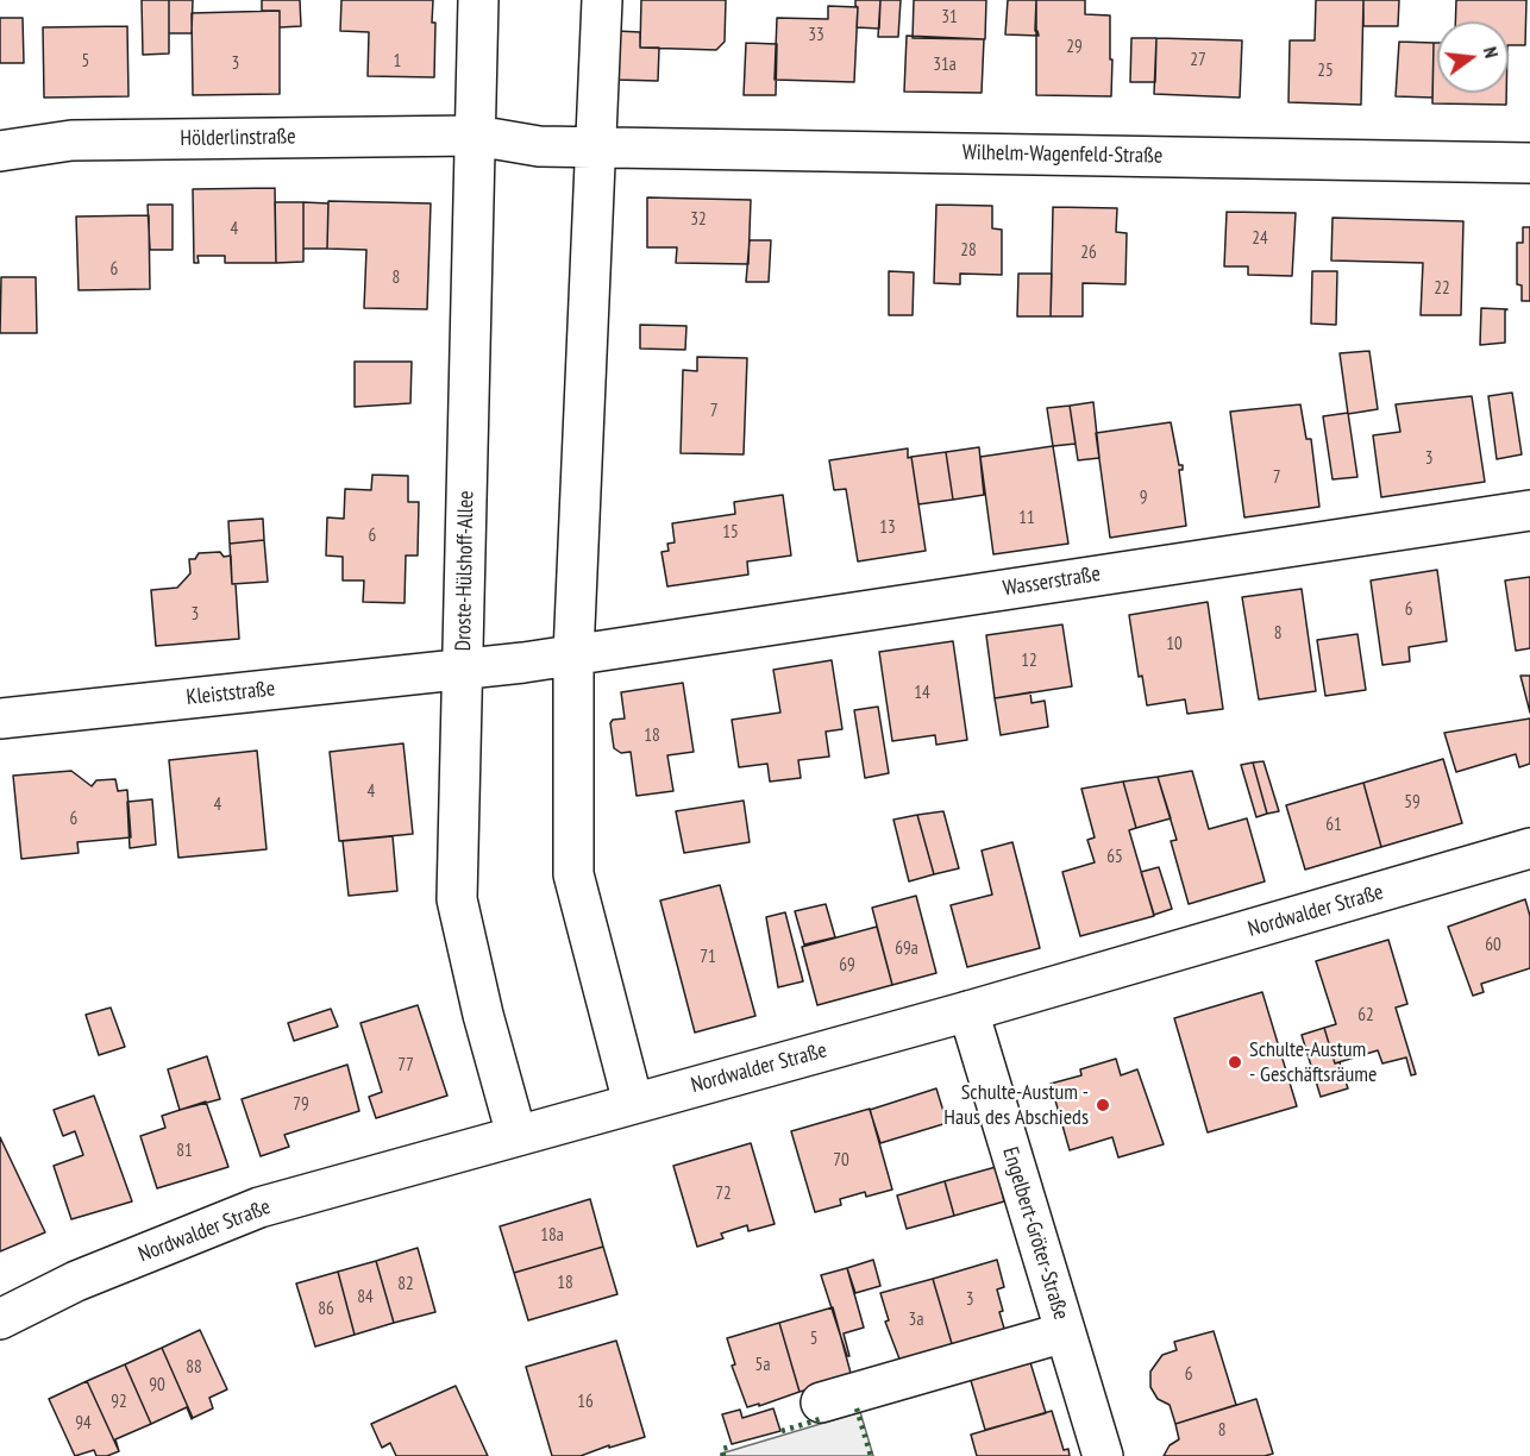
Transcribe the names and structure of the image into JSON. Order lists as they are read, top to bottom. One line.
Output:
{"streets":{"street":["Hölderlinstraße","Wilhelm-Wagenfeld-Straße","Droste-Hülshoff-Allee","Wasserstraße","Kleiststraße","Nordwalder Straße","Engelbert-Gröter-Straße"]},"crossings":[["Hölderlinstraße","Wilhelm-Wagenfeld-Straße"],["Hölderlinstraße","Droste-Hülshoff-Allee"],["Droste-Hülshoff-Allee","Wasserstraße"],["Droste-Hülshoff-Allee","Kleiststraße"],["Droste-Hülshoff-Allee","Nordwalder Straße"],["Wasserstraße","Kleiststraße"],["Nordwalder Straße","Engelbert-Gröter-Straße"]],"places":["Schulte-Austum - Geschäftsräume","Schulte-Austum - Haus des Abschieds"],"house_numbers":["31","33","29","27","5","1","3","31a","25","32","4","24","28","26","6","8","22","7","3","7","9","11","13","15","6","6","3","8","10","12","14","18","4","59","4","6","61","65","60","69a","71","69","62","77","79","81","70","72","18a","18","82","84","3","86","3a","5","5a","88","6","90","92","16","94","8"],"north":"right"}
